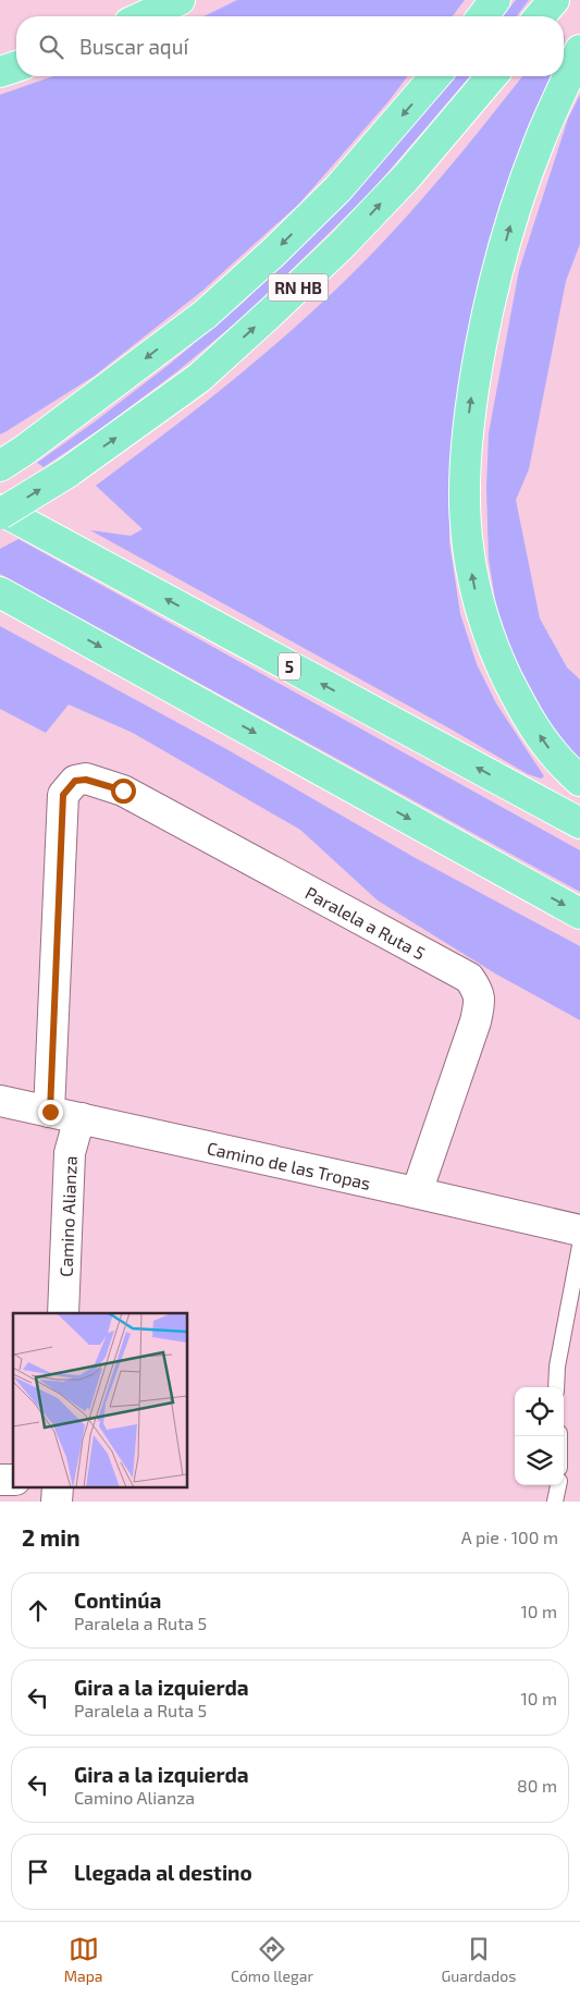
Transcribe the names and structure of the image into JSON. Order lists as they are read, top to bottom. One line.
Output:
{"streets":{"highway":["RN HB","5"],"street":["Paralela a Ruta 5","Camino de las Tropas","Camino Alianza"]},"crossings":[["Paralela a Ruta 5","Camino de las Tropas"],["Camino de las Tropas","Camino Alianza"]],"page":{"search":"Buscar aquí","heading":["2 min","A pie · 100 m"],"list":[["Continúa","Paralela a Ruta 5","10 m"],["Gira a la izquierda","Paralela a Ruta 5","10 m"],["Gira a la izquierda","Camino Alianza","80 m"],"Llegada al destino"],"nav":["Mapa","Cómo llegar","Guardados"]}}
